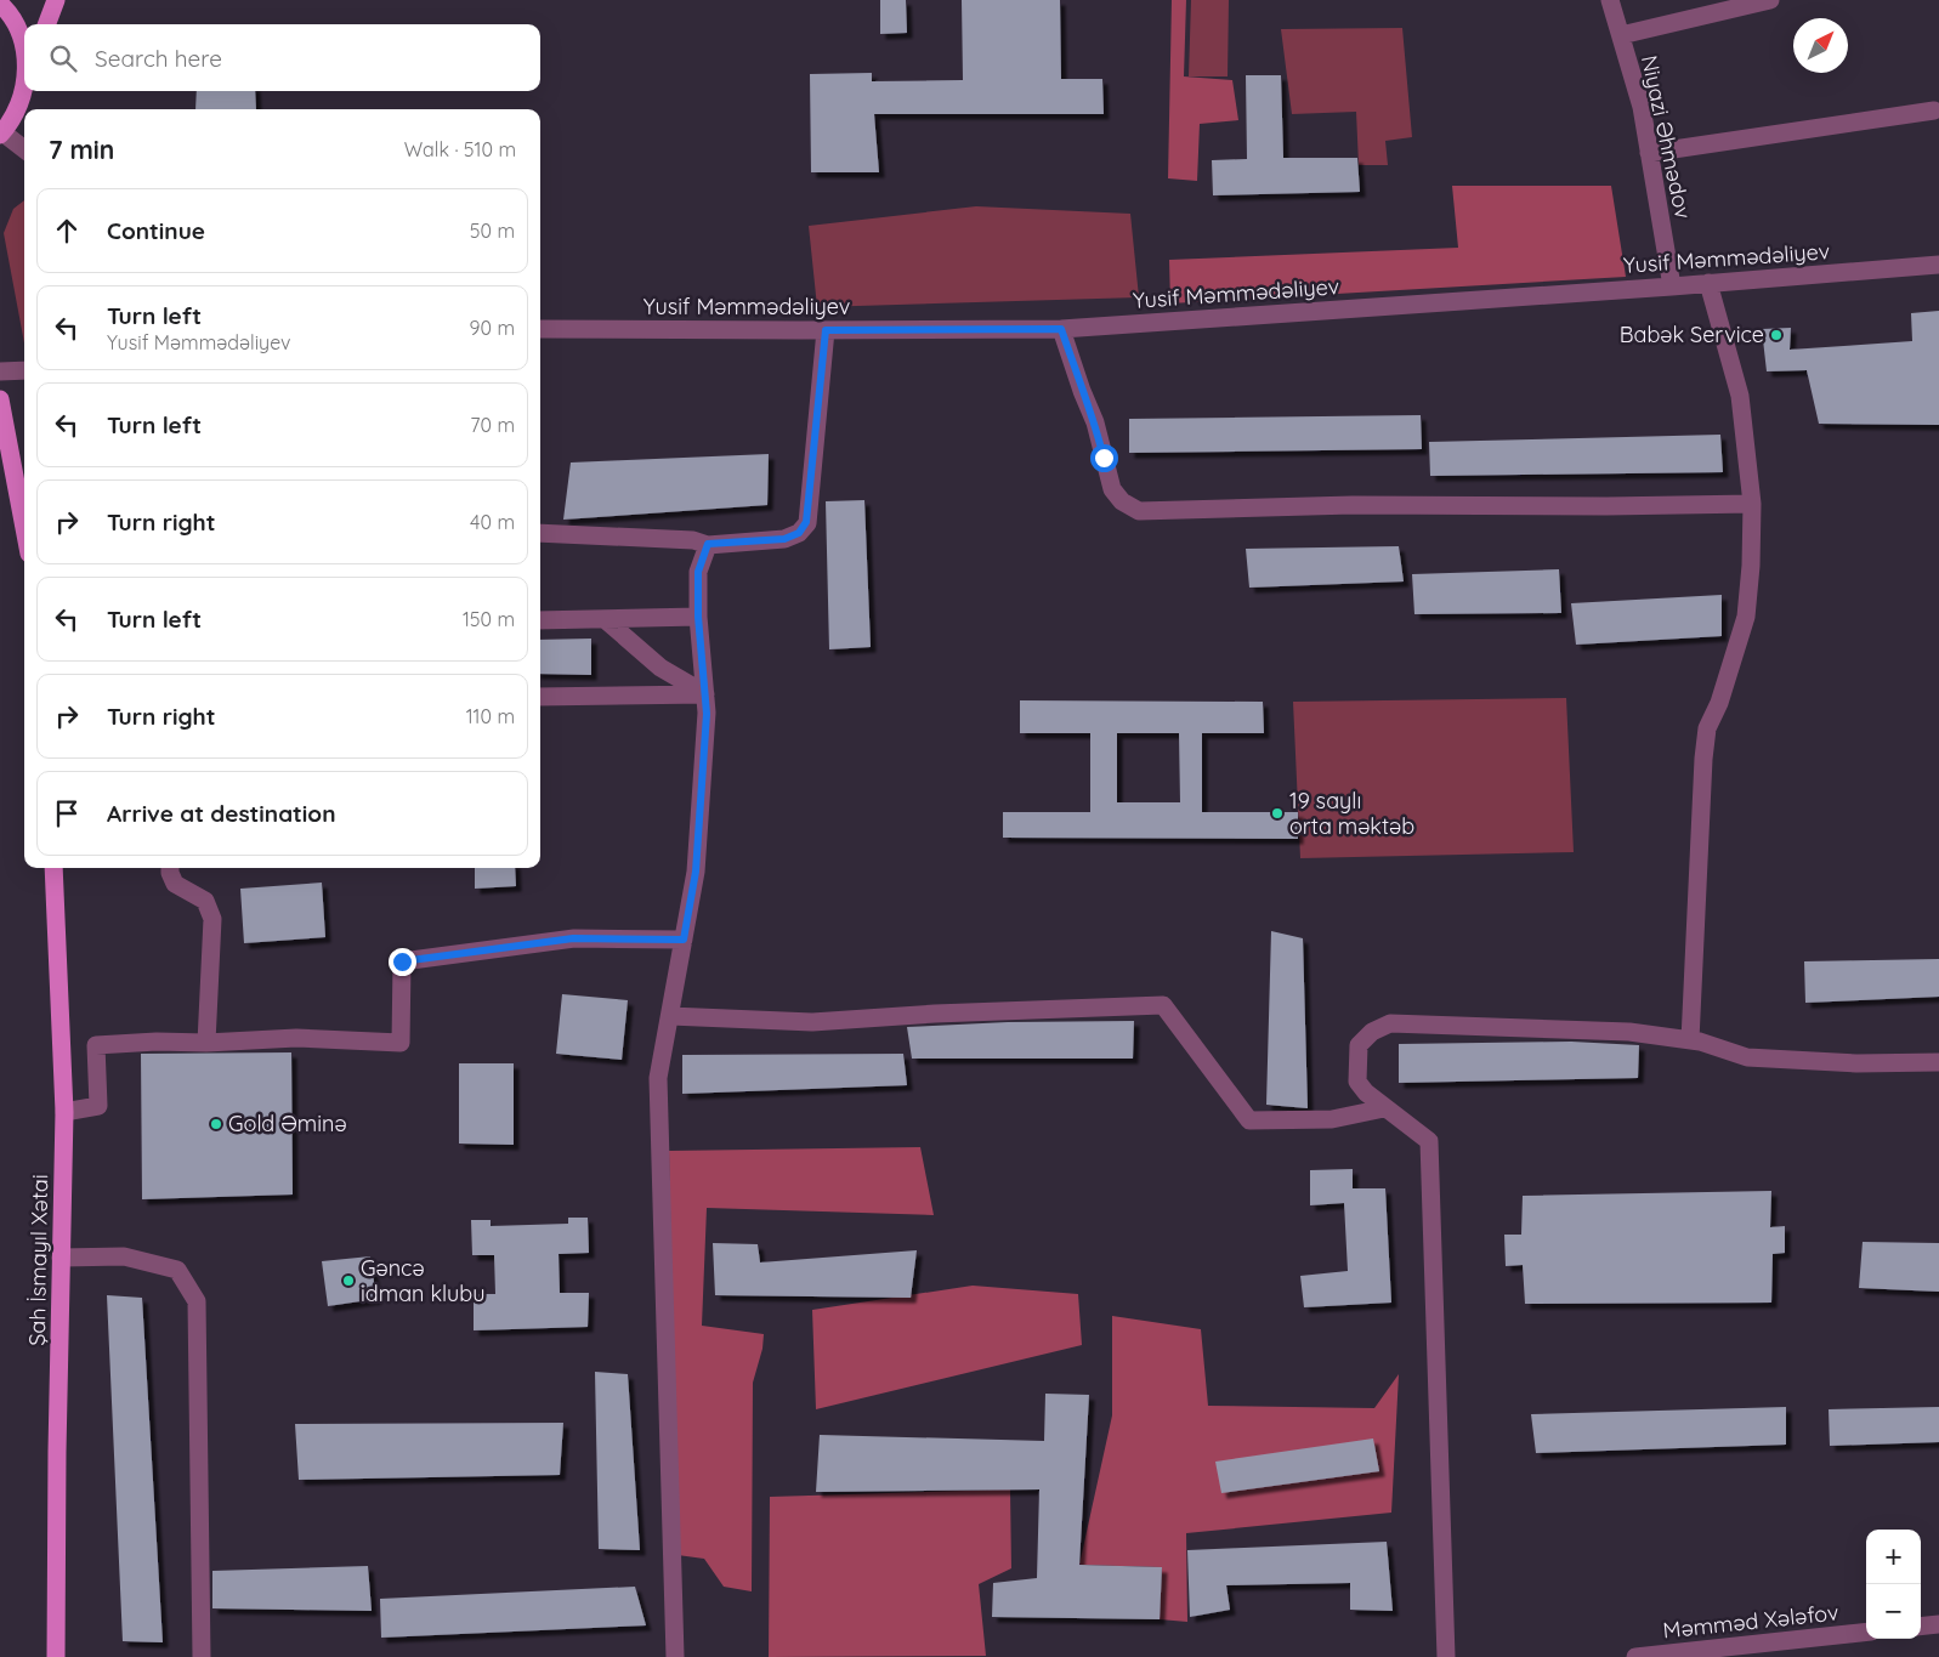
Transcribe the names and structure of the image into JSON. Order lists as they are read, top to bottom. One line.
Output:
{"streets":{"main road":["Şah İsmayıl Xətai"],"street":["Niyazi Əhmədov","Yusif Məmmədəliyev","Məmməd Xələfov"]},"crossings":[["Niyazi Əhmədov","Yusif Məmmədəliyev"]],"places":["Babək Service","19 saylı orta məktəb","Gold Əminə","Gəncə idman klubu"],"north":"top right","page":{"search":"Search here","heading":["7 min","Walk · 510 m"],"list":[["Continue","50 m"],["Turn left","Yusif Məmmədəliyev","90 m"],["Turn left","70 m"],["Turn right","40 m"],["Turn left","150 m"],["Turn right","110 m"],"Arrive at destination"],"map_buttons":["+","−"]}}
